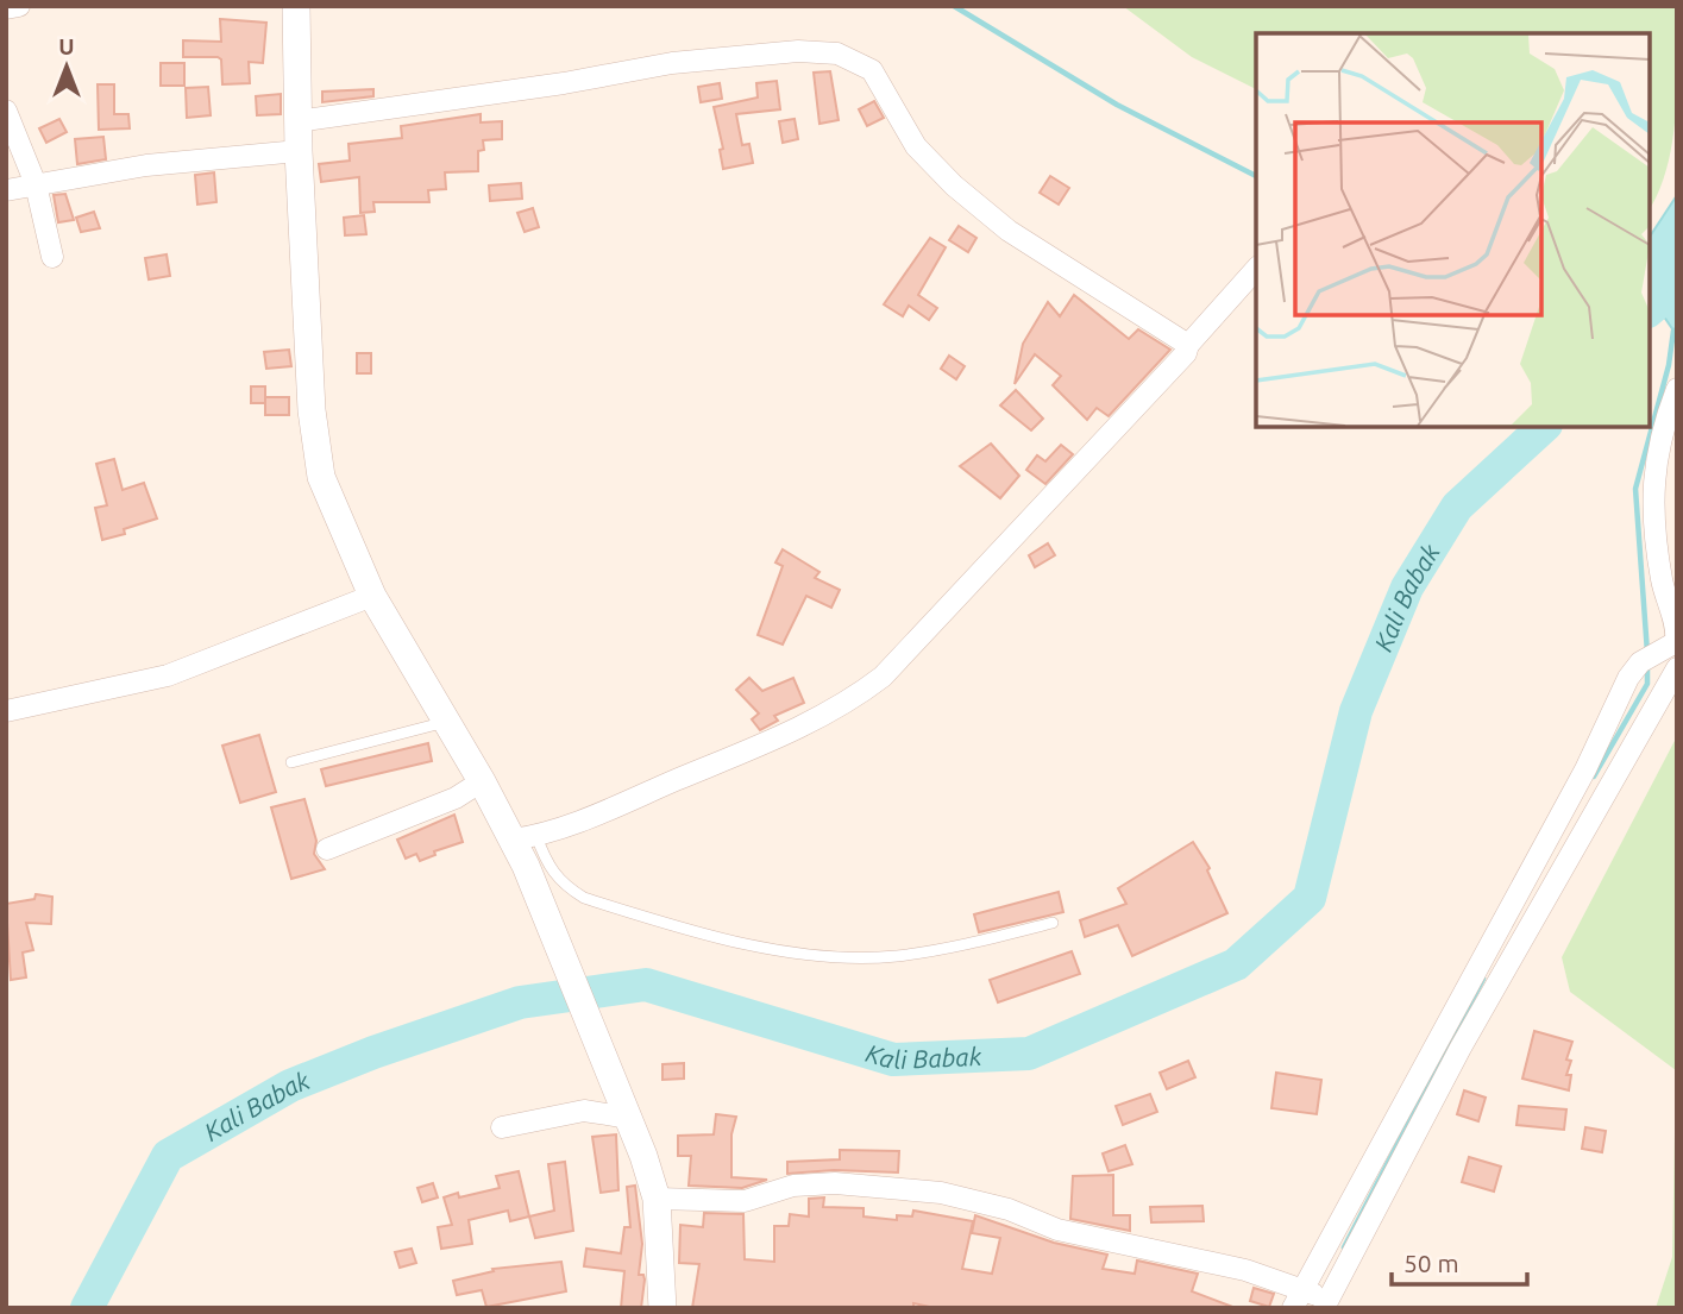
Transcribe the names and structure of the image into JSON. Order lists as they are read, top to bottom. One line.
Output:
{"water":["Kali Babak"],"scale_bar":"50 m","north":"top"}
